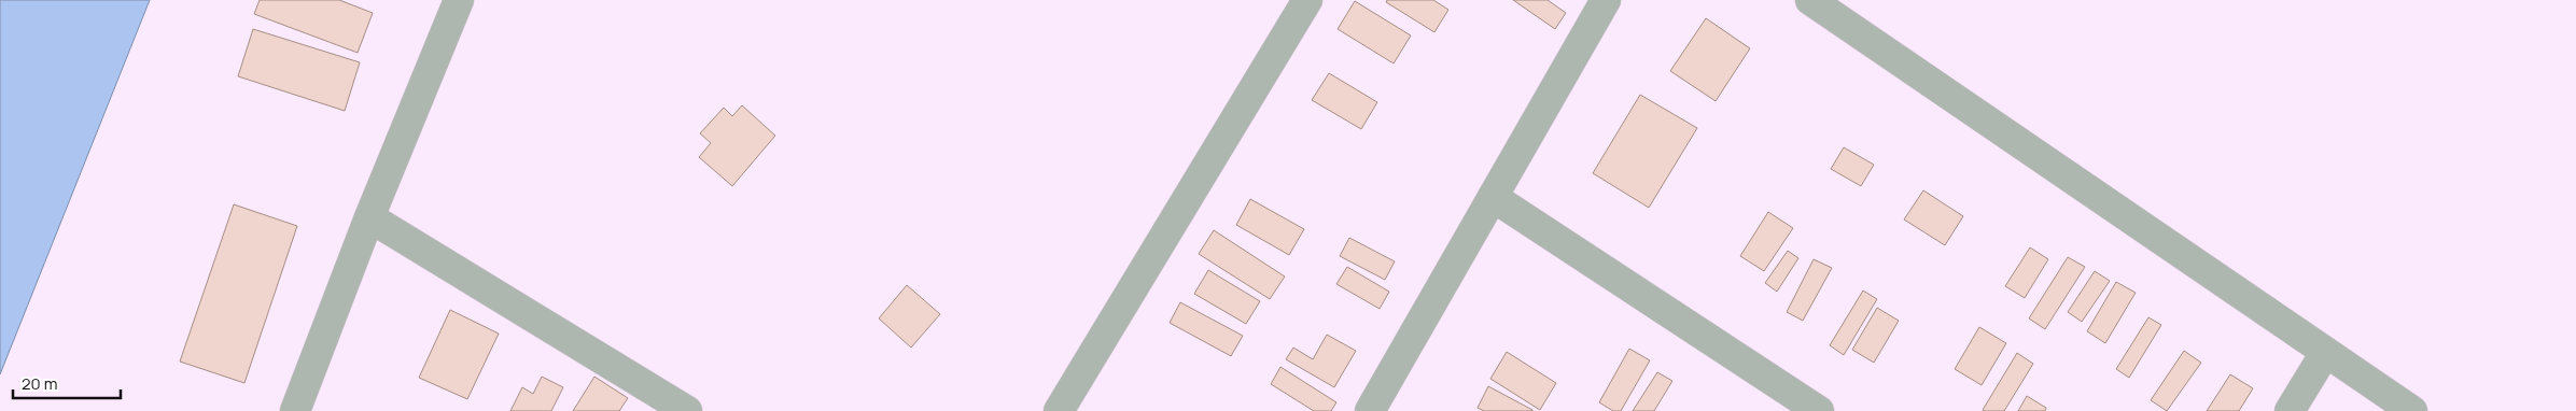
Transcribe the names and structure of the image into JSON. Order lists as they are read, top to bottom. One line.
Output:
{"scale_bar":"20 m"}
